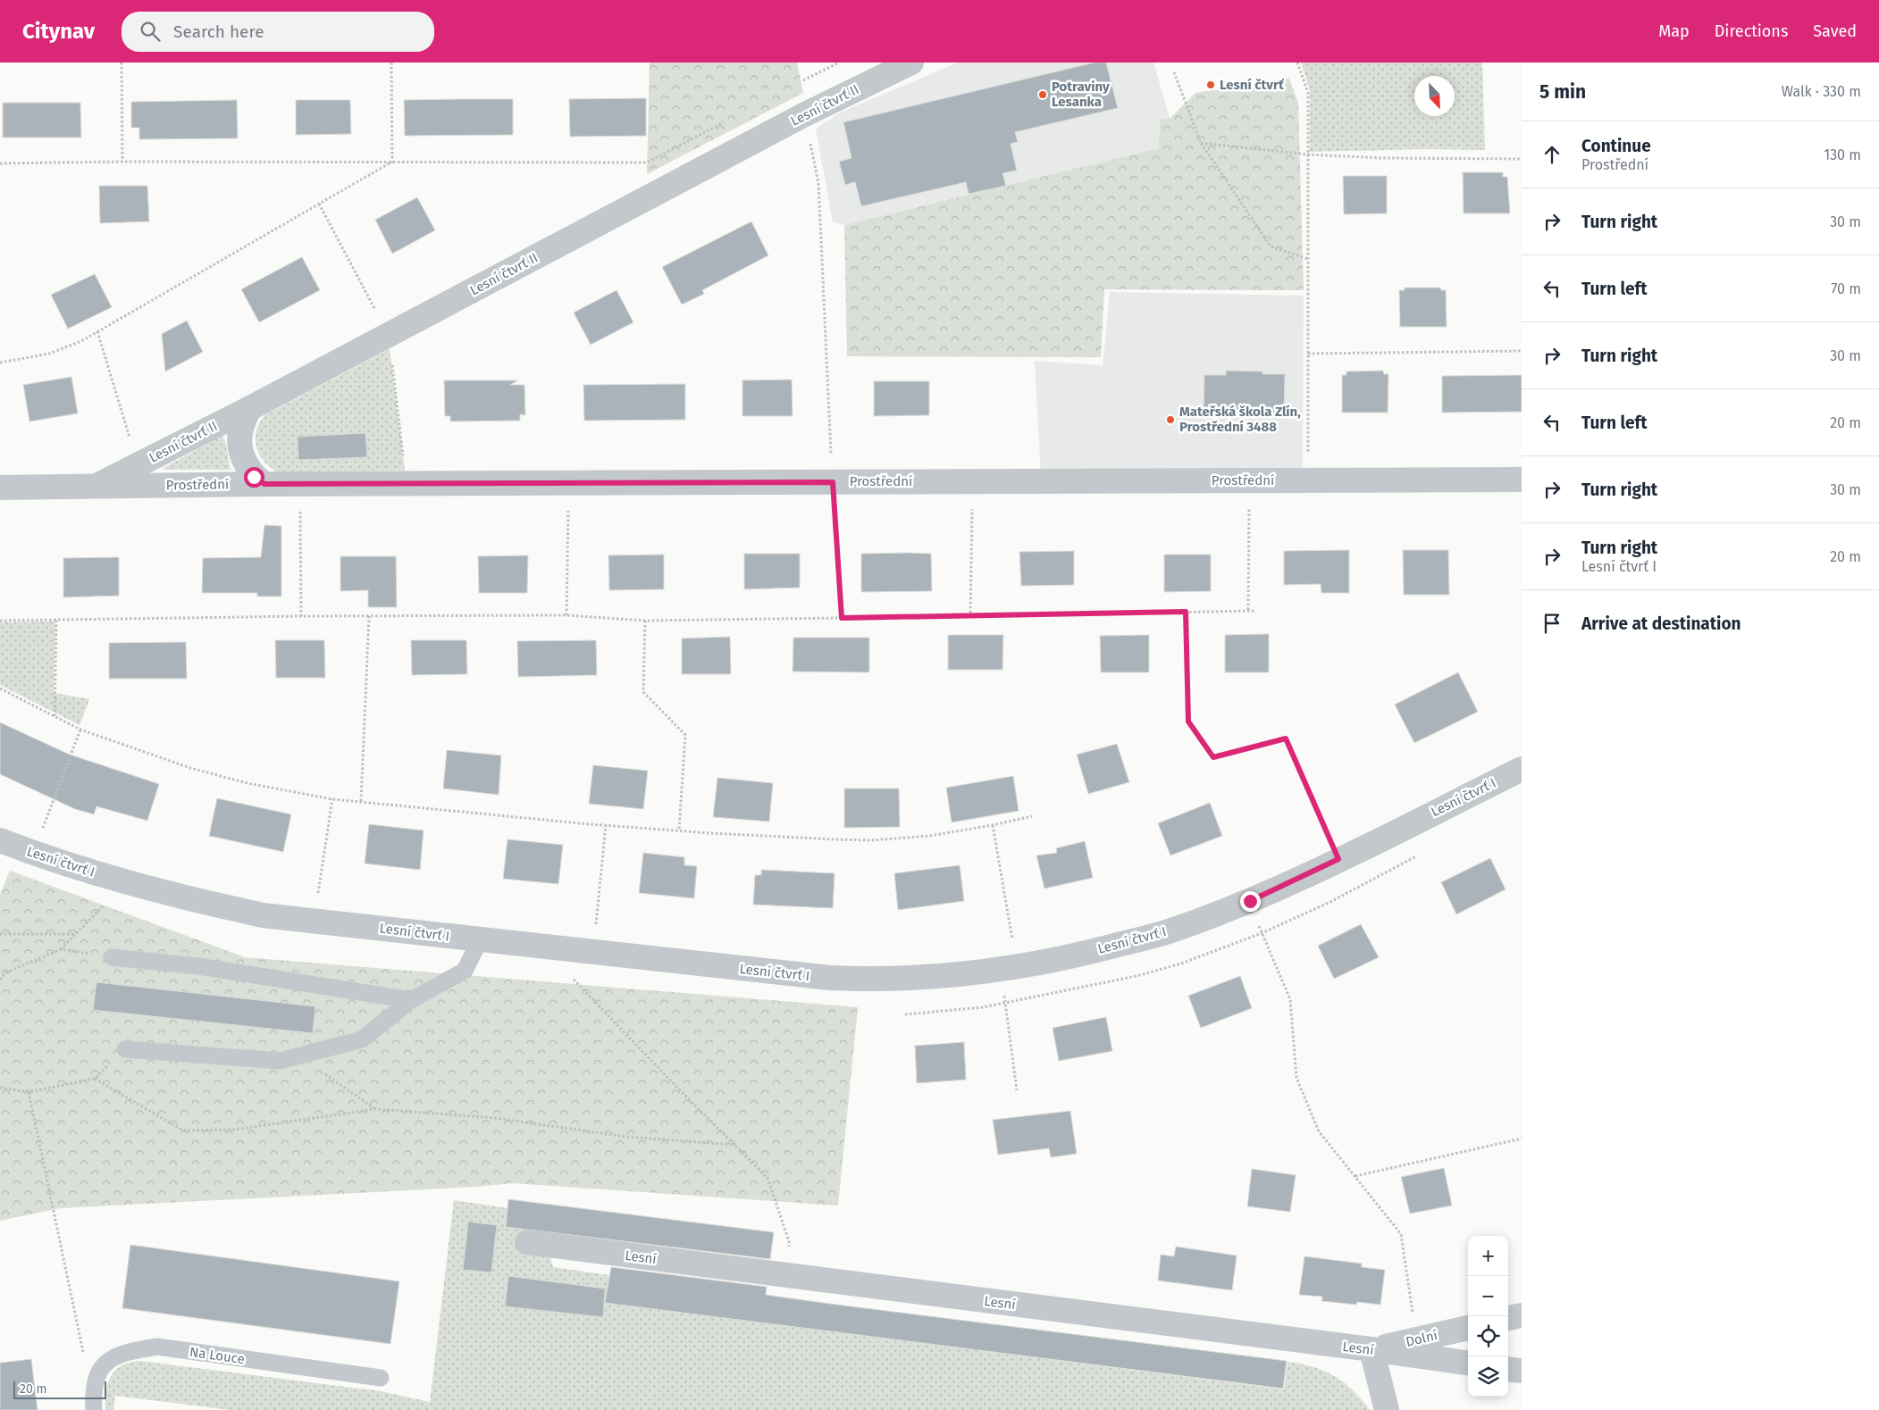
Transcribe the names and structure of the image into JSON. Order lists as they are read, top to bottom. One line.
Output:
{"streets":{"street":["Lesní čtvrť II","Prostřední","Lesní čtvrť I","Lesní","Dolní"],"lane":["Na Louce"]},"crossings":[["Lesní čtvrť II","Prostřední"],["Lesní","Dolní"]],"places":["Lesní čtvrť","Potraviny Lesanka","Mateřská škola Zlín, Prostřední 3488"],"scale_bar":"20 m","north":"bottom right","page":{"header":"Citynav","search":"Search here","nav":["Map","Directions","Saved"],"heading":["5 min","Walk · 330 m"],"list":[["Continue","Prostřední","130 m"],["Turn right","30 m"],["Turn left","70 m"],["Turn right","30 m"],["Turn left","20 m"],["Turn right","30 m"],["Turn right","Lesní čtvrť I","20 m"],"Arrive at destination"],"map_buttons":["+","−"],"scale":"20 m"}}
